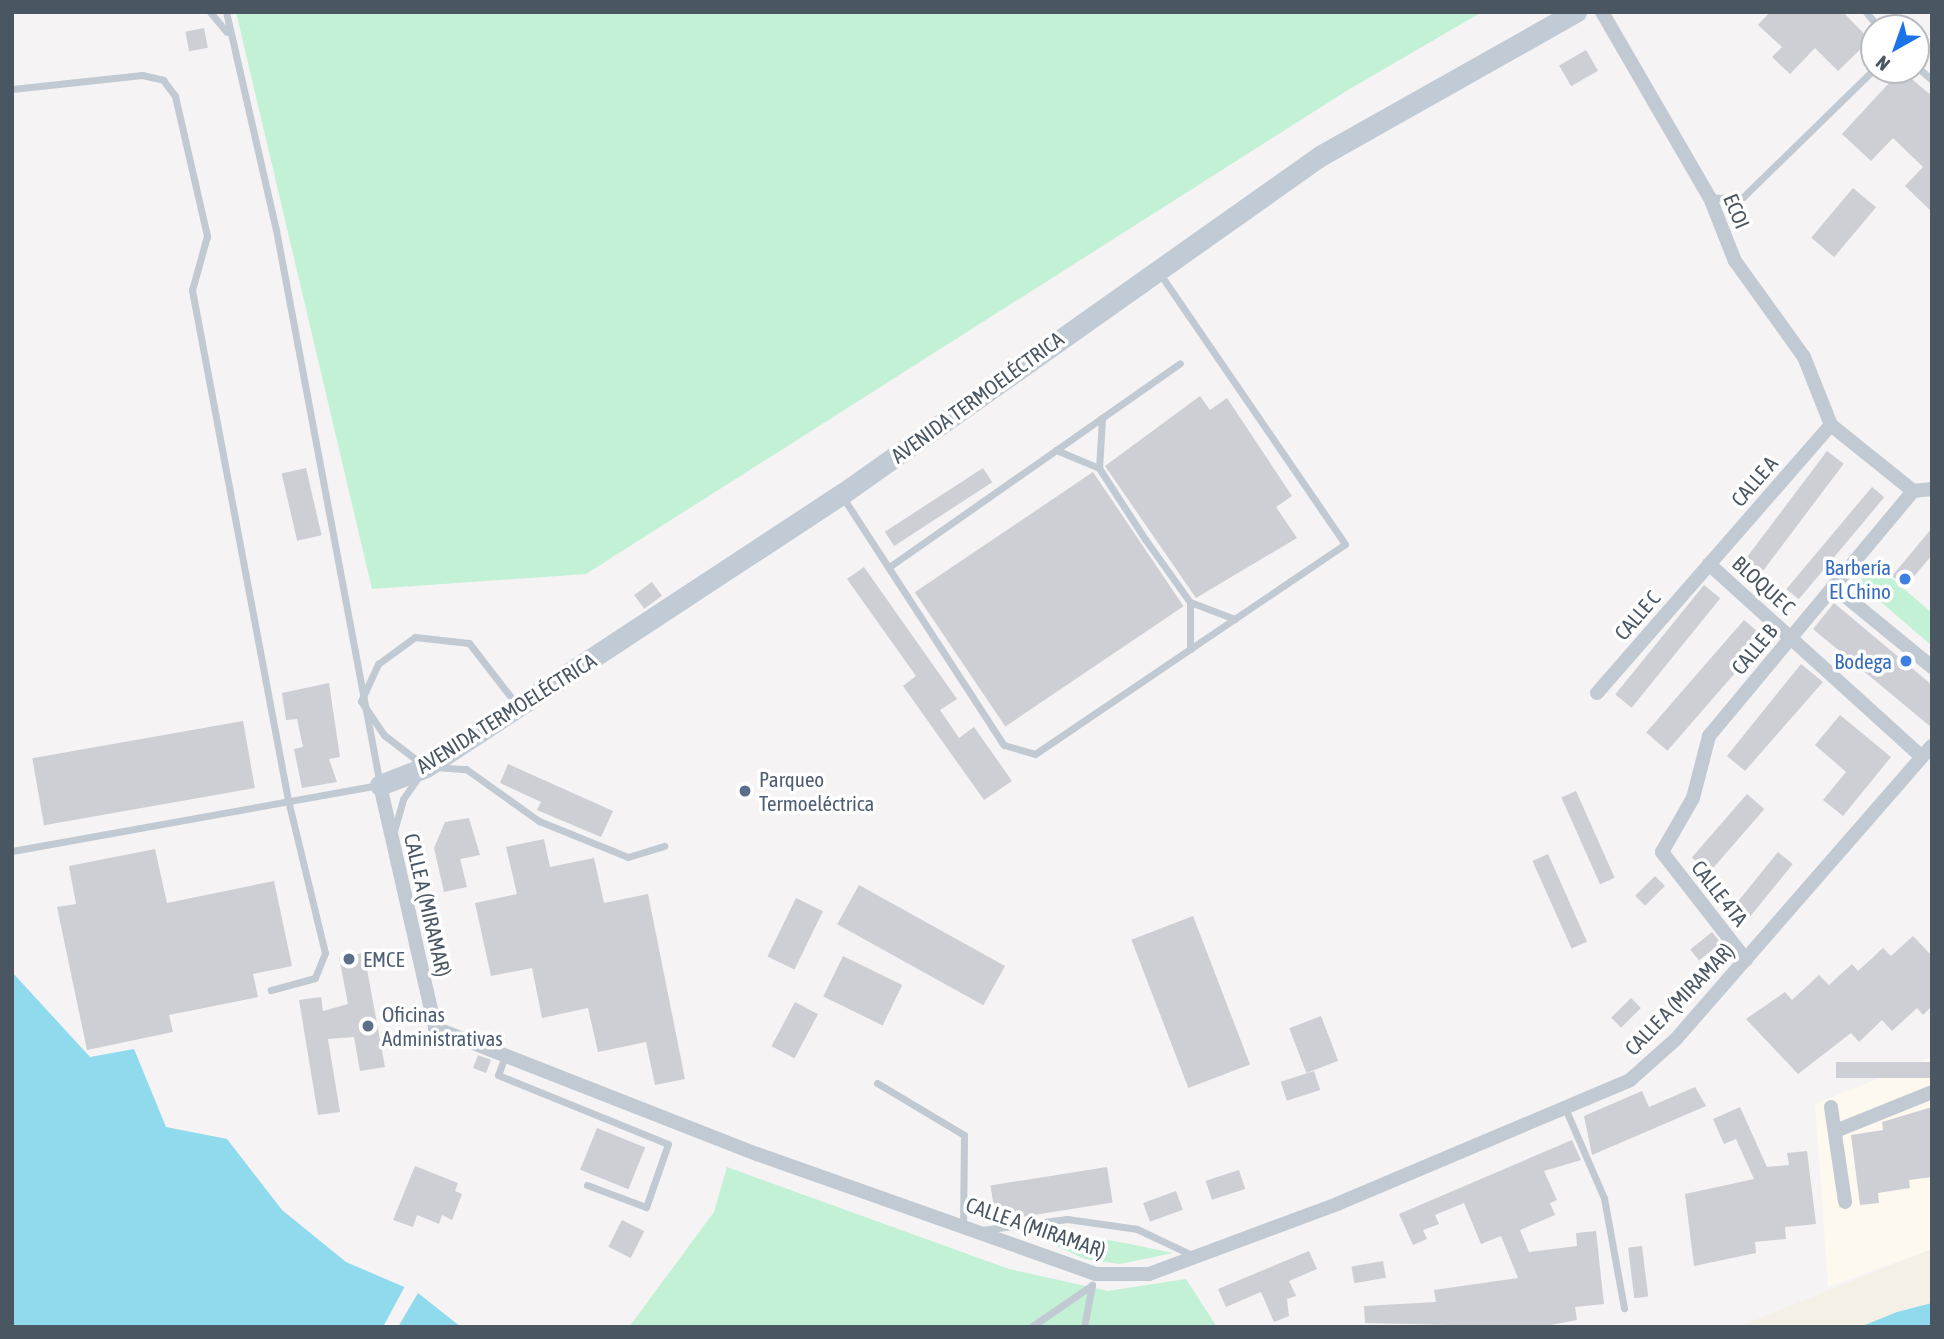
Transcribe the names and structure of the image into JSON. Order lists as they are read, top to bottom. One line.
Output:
{"streets":{"main road":["AVENIDA TERMOELÉCTRICA"],"street":["ECOI","CALLE A","BLOQUE C","CALLE C","CALLE B","CALLE 4TA","CALLE A (MIRAMAR)"]},"crossings":[["ECOI","CALLE A"],["AVENIDA TERMOELÉCTRICA","CALLE A (MIRAMAR)"],["CALLE A","BLOQUE C"],["CALLE A","CALLE C"],["BLOQUE C","CALLE C"],["BLOQUE C","CALLE B"],["BLOQUE C","CALLE A (MIRAMAR)"],["CALLE B","CALLE 4TA"],["CALLE 4TA","CALLE A (MIRAMAR)"]],"places":["Barbería El Chino","Bodega","Parqueo Termoeléctrica","EMCE","Oficinas Administrativas"],"north":"bottom left"}
